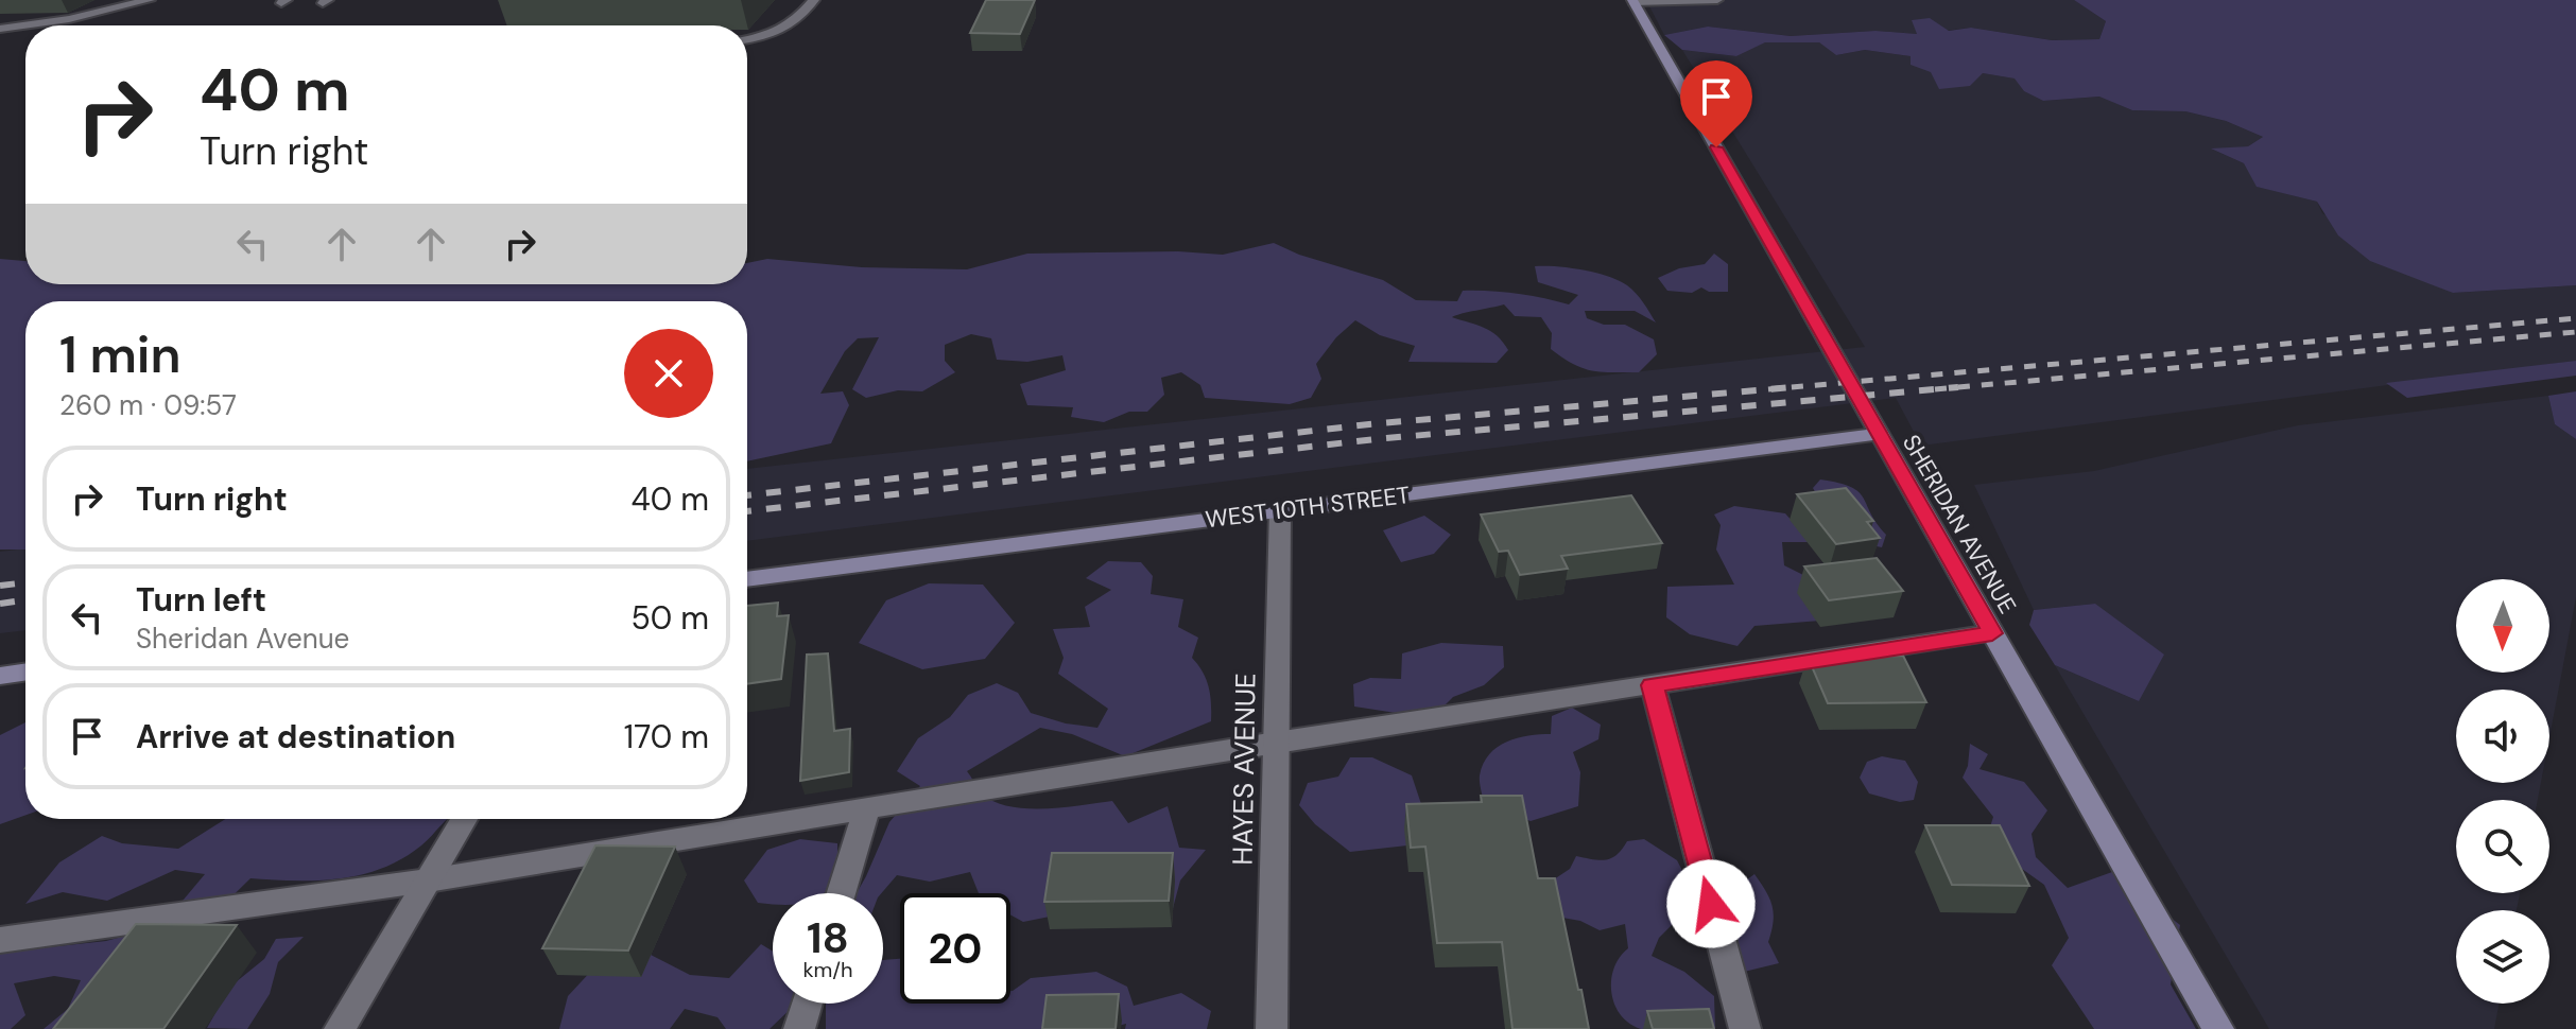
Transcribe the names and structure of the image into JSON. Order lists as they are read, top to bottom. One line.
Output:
{"streets":{"street":["WEST 10TH STREET","SHERIDAN AVENUE","HAYES AVENUE"]},"crossings":[["WEST 10TH STREET","SHERIDAN AVENUE"],["WEST 10TH STREET","HAYES AVENUE"]],"north":"bottom","page":{"turn":["40 m","Turn right"],"heading":["1 min","260 m · 09:57"],"list":[{"name":"Turn right","value":"40 m"},{"name":"Turn left","note":"Sheridan Avenue","value":"50 m"},{"name":"Arrive at destination","value":"170 m"}],"speed":"18 km/h","limit":"20"}}
